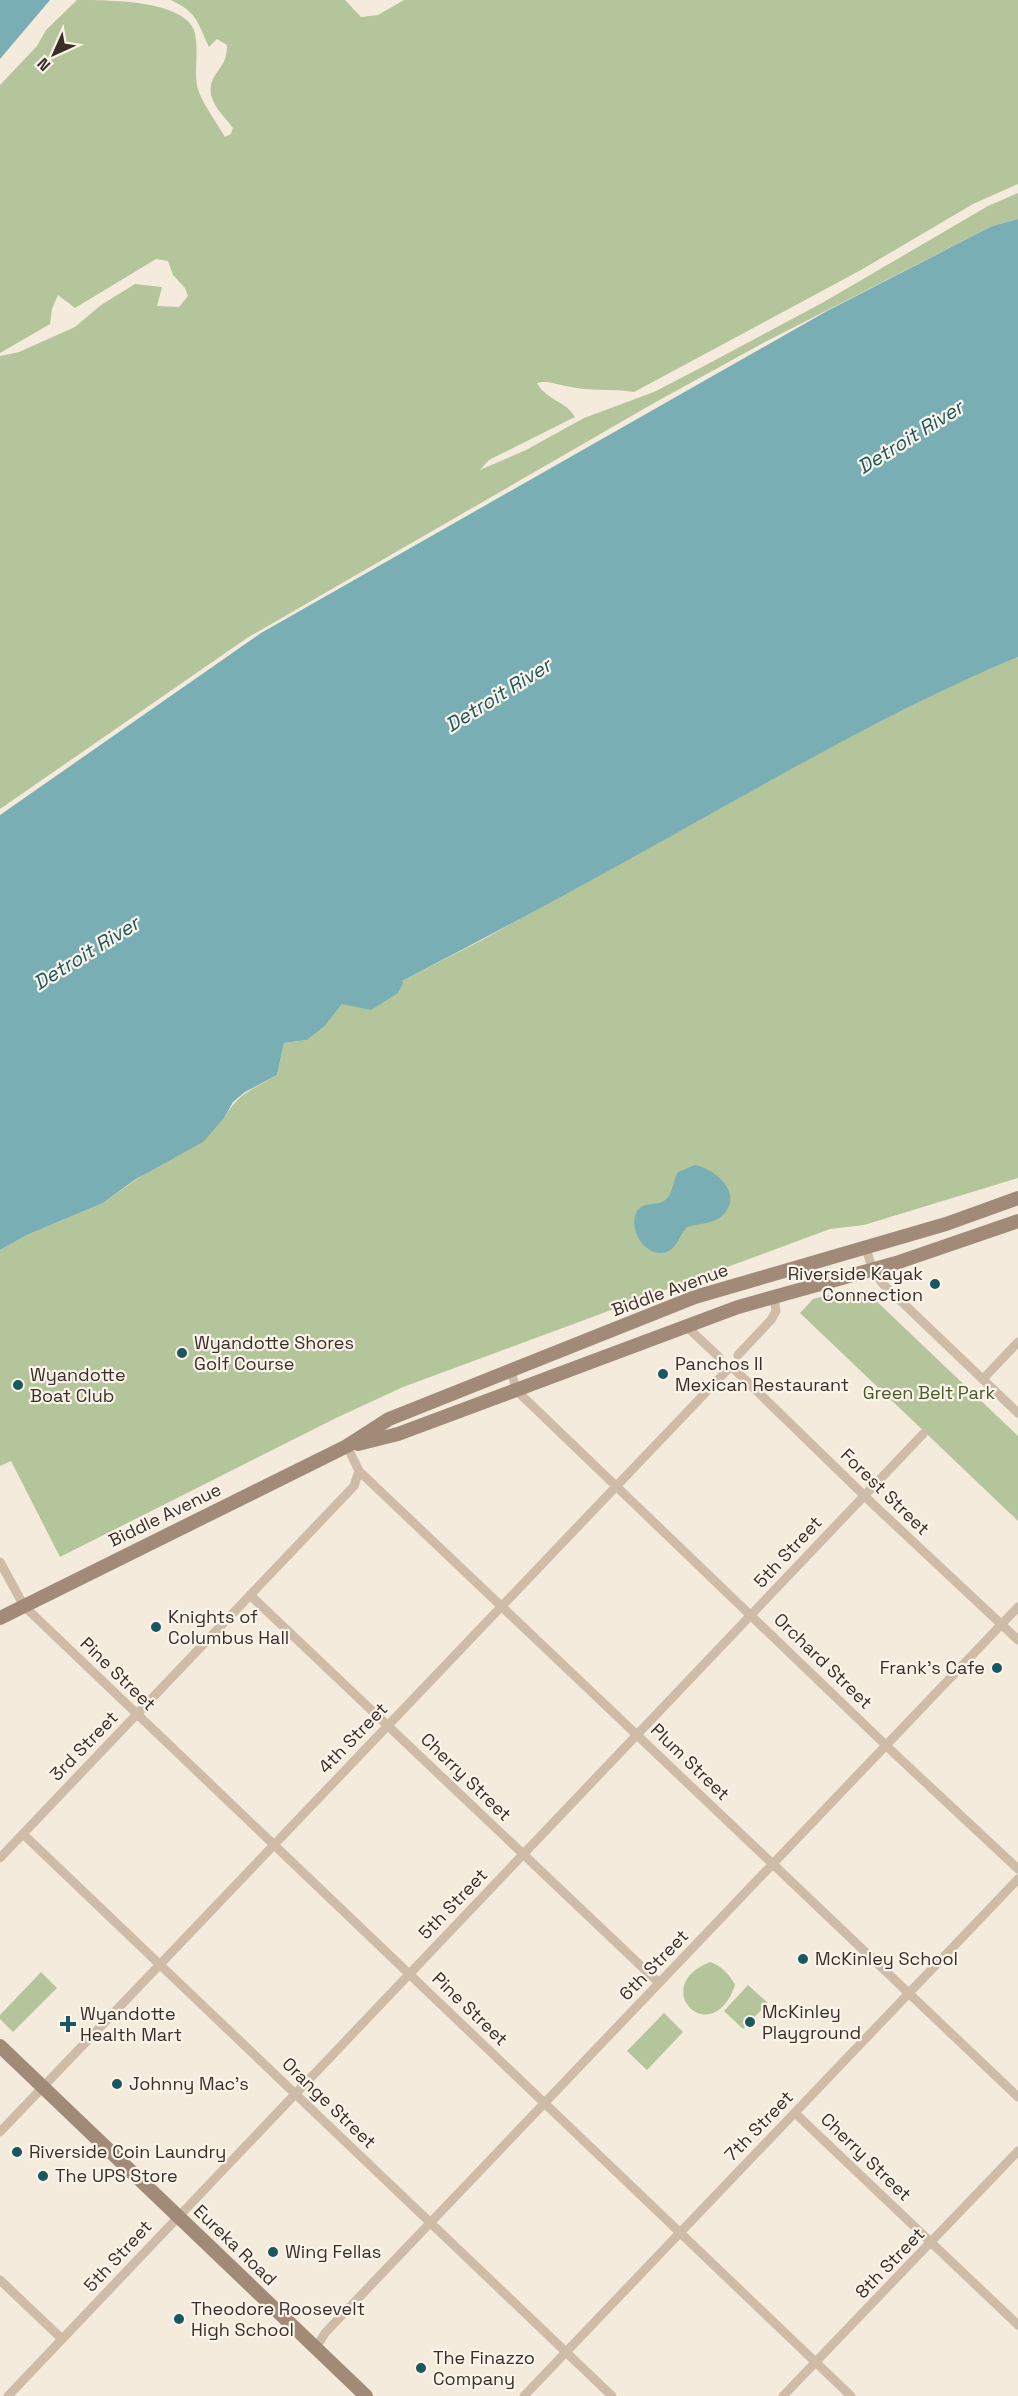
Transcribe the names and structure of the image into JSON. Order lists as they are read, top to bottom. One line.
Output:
{"streets":{"main road":["Biddle Avenue","Eureka Road"],"street":["Forest Street","5th Street","Orchard Street","Pine Street","4th Street","3rd Street","Plum Street","Cherry Street","6th Street","Orange Street","7th Street","8th Street"]},"crossings":[["Biddle Avenue","Orchard Street"],["Biddle Avenue","Pine Street"],["Biddle Avenue","Plum Street"],["Forest Street","5th Street"],["Forest Street","4th Street"],["Forest Street","6th Street"],["5th Street","Orchard Street"],["5th Street","Pine Street"],["5th Street","Plum Street"],["5th Street","Cherry Street"],["5th Street","Orange Street"],["5th Street","Eureka Road"],["Orchard Street","4th Street"],["Orchard Street","6th Street"],["Pine Street","4th Street"],["Pine Street","3rd Street"],["Pine Street","6th Street"],["Pine Street","7th Street"],["Pine Street","8th Street"],["4th Street","Plum Street"],["4th Street","Cherry Street"],["4th Street","Orange Street"],["4th Street","Eureka Road"],["3rd Street","Plum Street"],["3rd Street","Cherry Street"],["3rd Street","Orange Street"],["Plum Street","6th Street"],["Plum Street","7th Street"],["Cherry Street","6th Street"],["Cherry Street","7th Street"],["Cherry Street","8th Street"],["6th Street","Orange Street"],["6th Street","Eureka Road"],["Orange Street","7th Street"]],"water":["Detroit River"],"parks":["Green Belt Park"],"places":{"other":["Riverside Kayak Connection","Wyandotte Shores Golf Course","Panchos II Mexican Restaurant","Wyandotte Boat Club","Knights of Columbus Hall","Frank's Cafe","McKinley School","McKinley Playground","Johnny Mac's","Riverside Coin Laundry","The UPS Store","Wing Fellas","Theodore Roosevelt High School","The Finazzo Company"],"health":["Wyandotte Health Mart"]},"north":"bottom left"}
